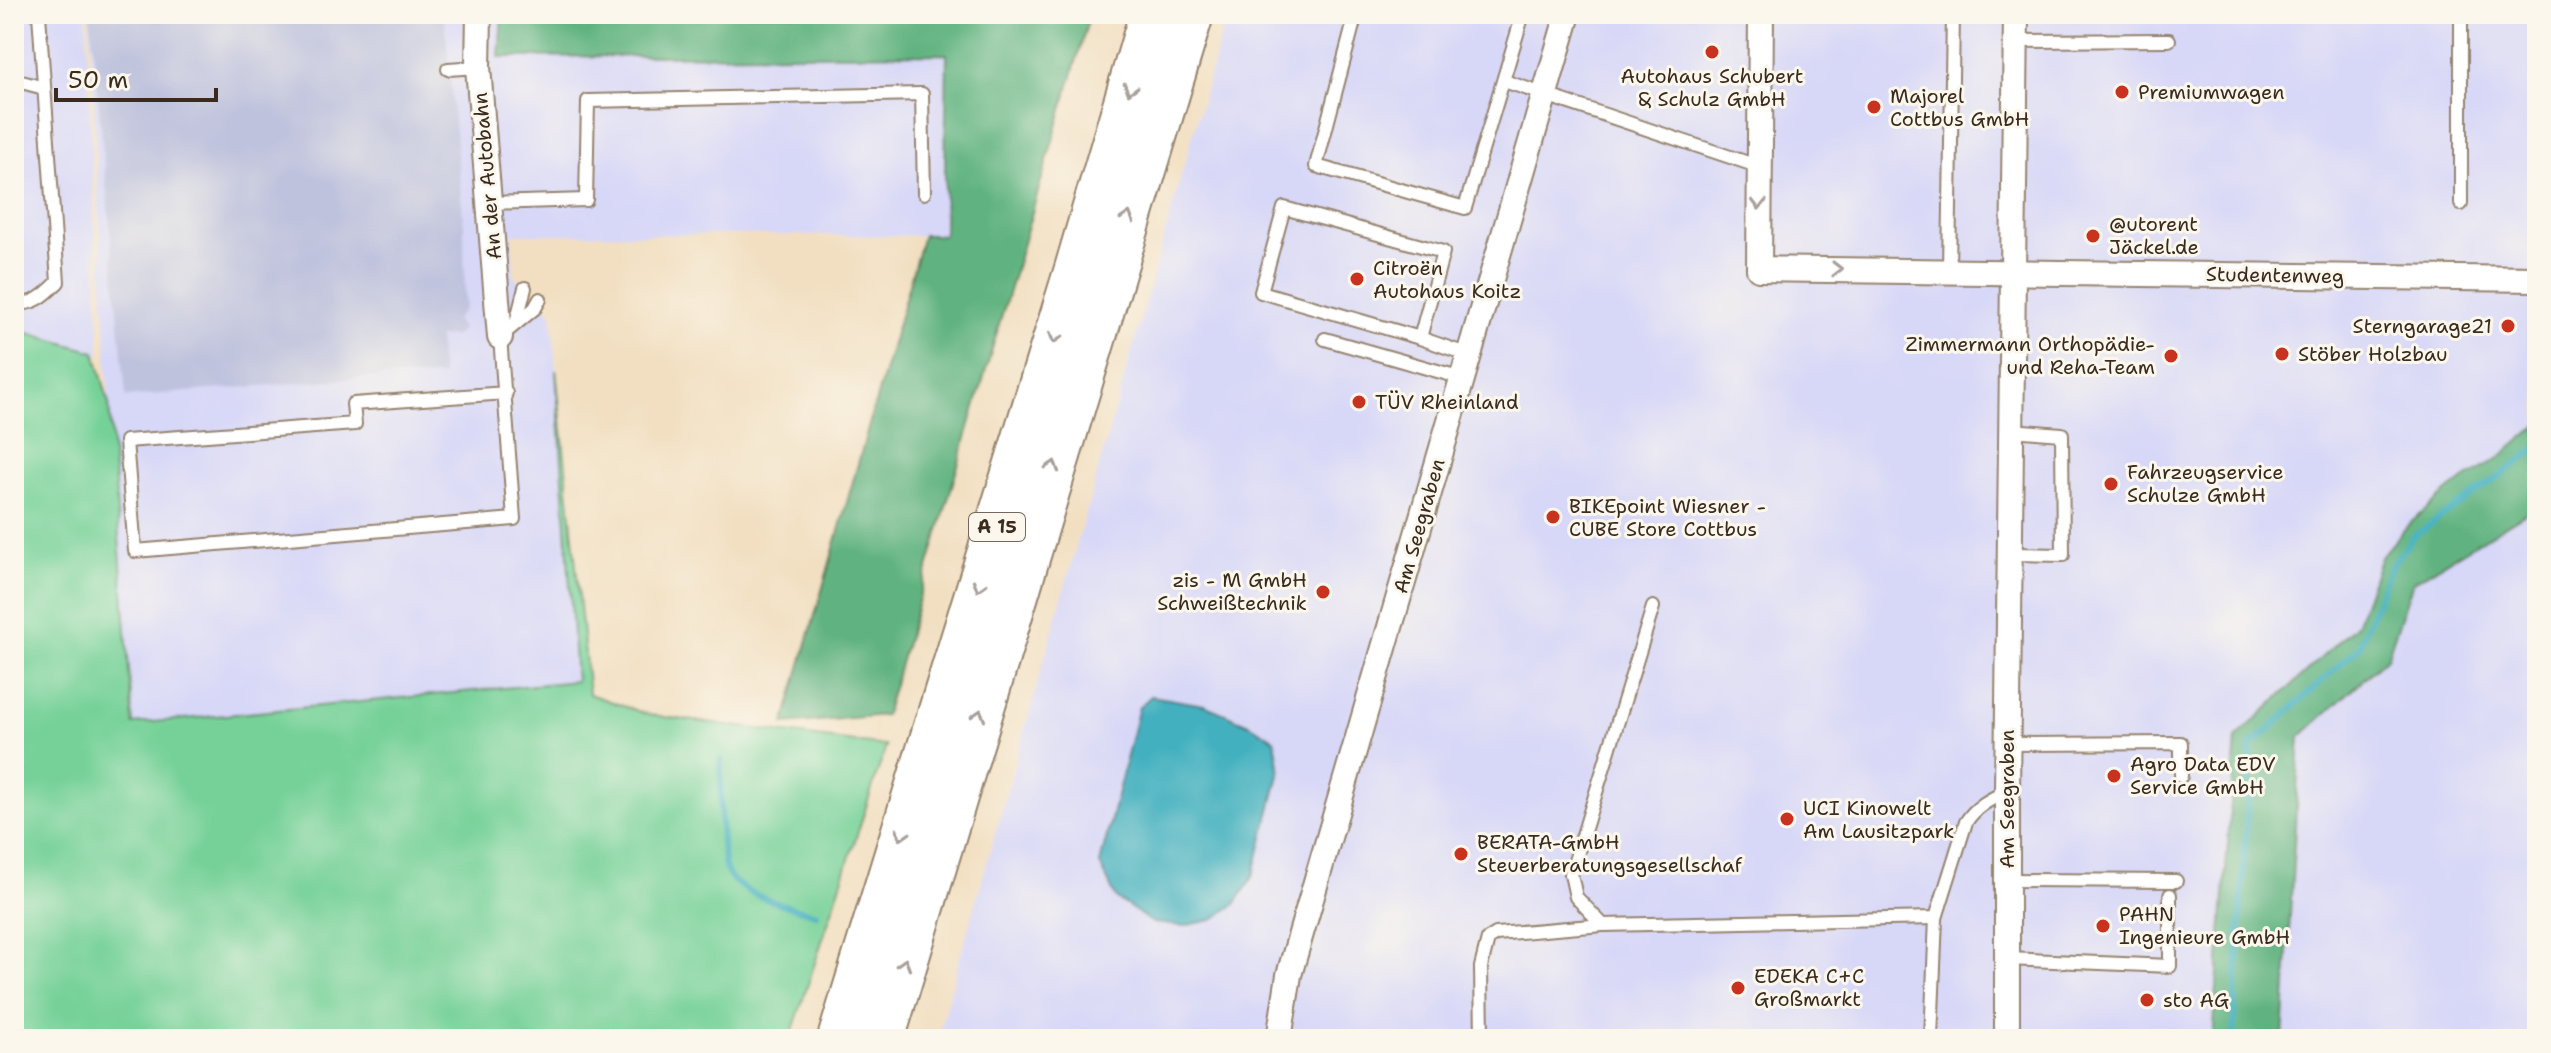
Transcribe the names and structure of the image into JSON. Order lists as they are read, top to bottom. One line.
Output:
{"streets":{"highway":["A 15"],"street":["An der Autobahn","Studentenweg","Am Seegraben"]},"crossings":[["Studentenweg","Am Seegraben"]],"places":["Autohaus Schubert & Schulz GmbH","Premiumwagen","Majorel Cottbus GmbH","@utorent Jäckel.de","Citroën Autohaus Koitz","Sterngarage21","Stöber Holzbau","Zimmermann Orthopädie- und Reha-Team","TÜV Rheinland","Fahrzeugservice Schulze GmbH","BIKEpoint Wiesner - CUBE Store Cottbus","zis - M GmbH Schweißtechnik","Agro Data EDV Service GmbH","UCI Kinowelt Am Lausitzpark","BERATA-GmbH Steuerberatungsgesellschaf","PAHN Ingenieure GmbH","EDEKA C+C Großmarkt","sto AG"],"scale_bar":"50 m"}
